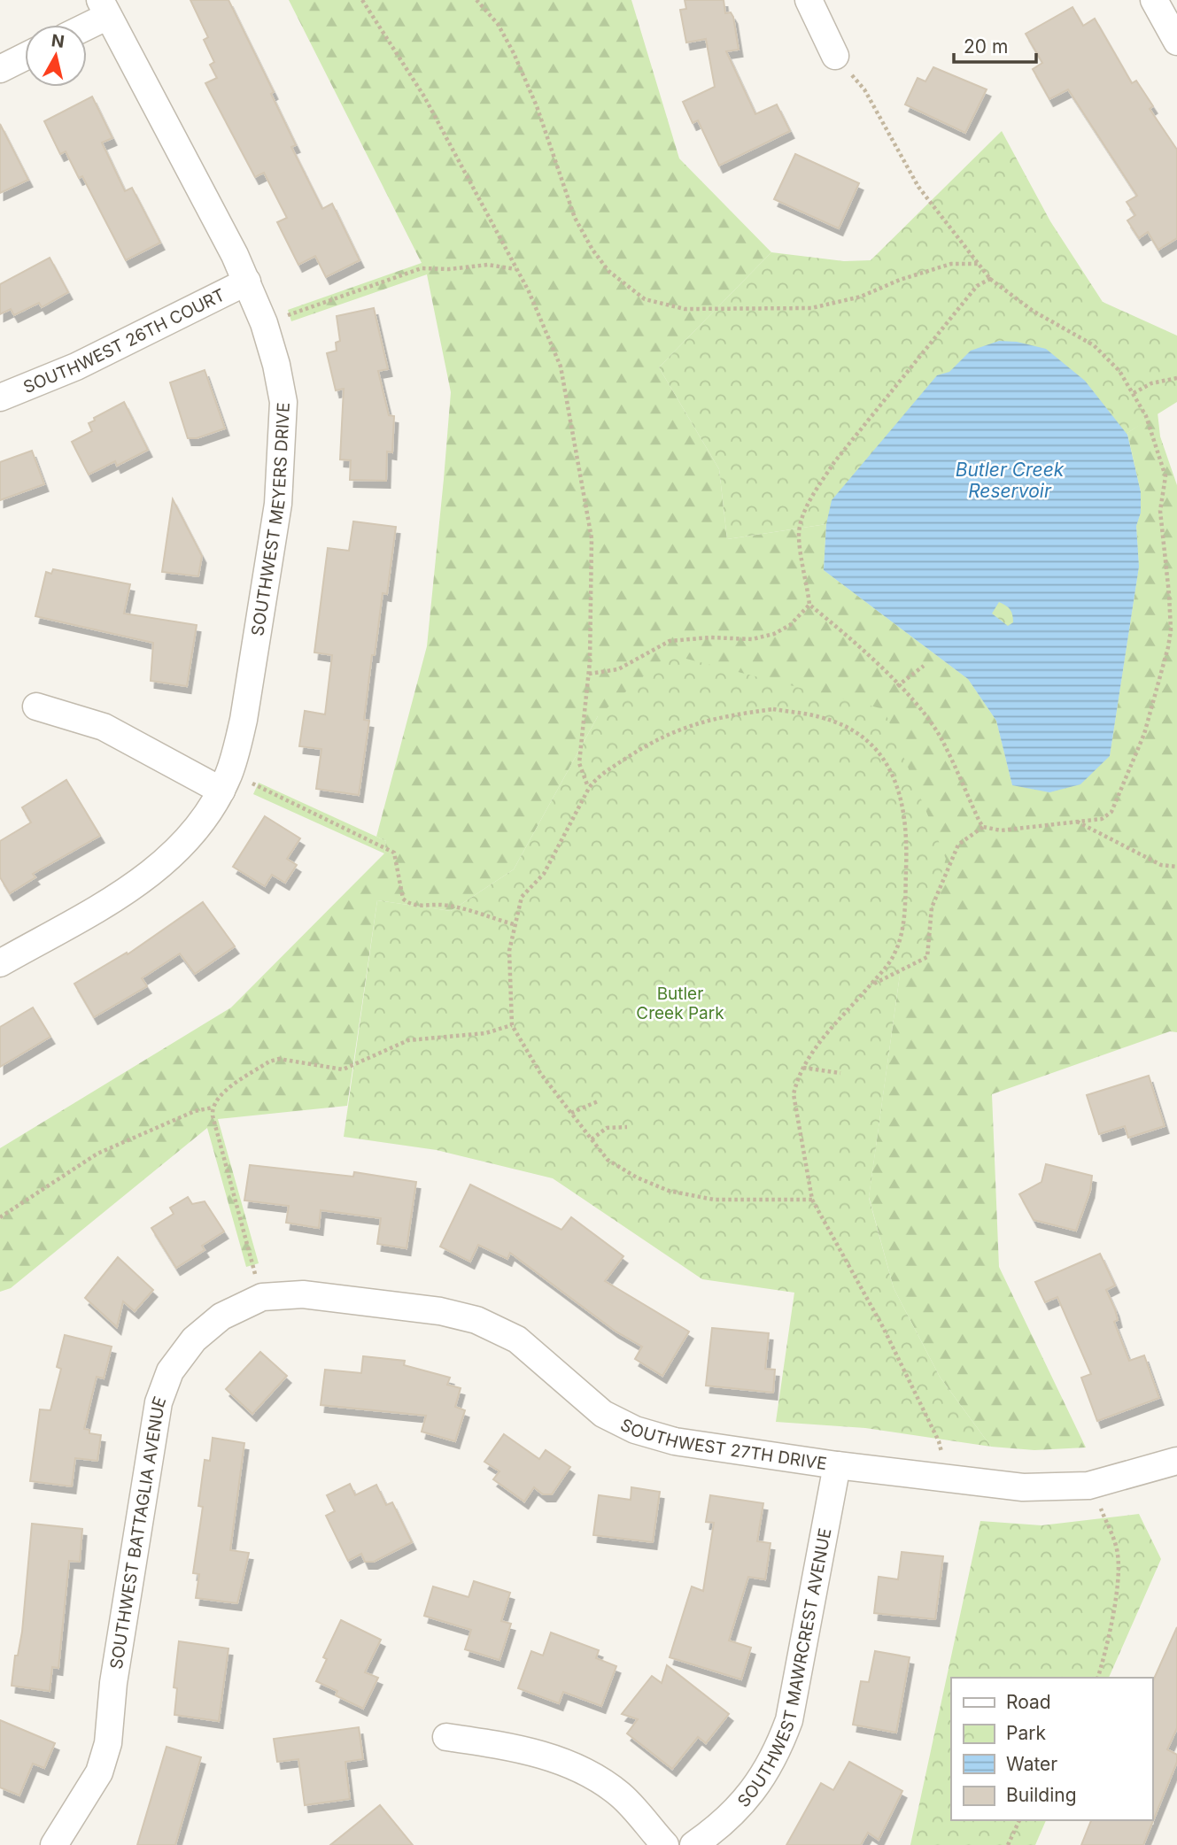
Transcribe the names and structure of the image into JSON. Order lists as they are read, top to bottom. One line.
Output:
{"streets":{"street":["SOUTHWEST 26TH COURT","SOUTHWEST MEYERS DRIVE","SOUTHWEST 27TH DRIVE","SOUTHWEST BATTAGLIA AVENUE","SOUTHWEST MAWRCREST AVENUE"]},"crossings":[["SOUTHWEST 26TH COURT","SOUTHWEST MEYERS DRIVE"],["SOUTHWEST 27TH DRIVE","SOUTHWEST BATTAGLIA AVENUE"],["SOUTHWEST 27TH DRIVE","SOUTHWEST MAWRCREST AVENUE"]],"water":["Butler Creek Reservoir"],"parks":["Butler Creek Park"],"legend":["Road","Park","Water","Building"],"scale_bar":"20 m","north":"top"}
